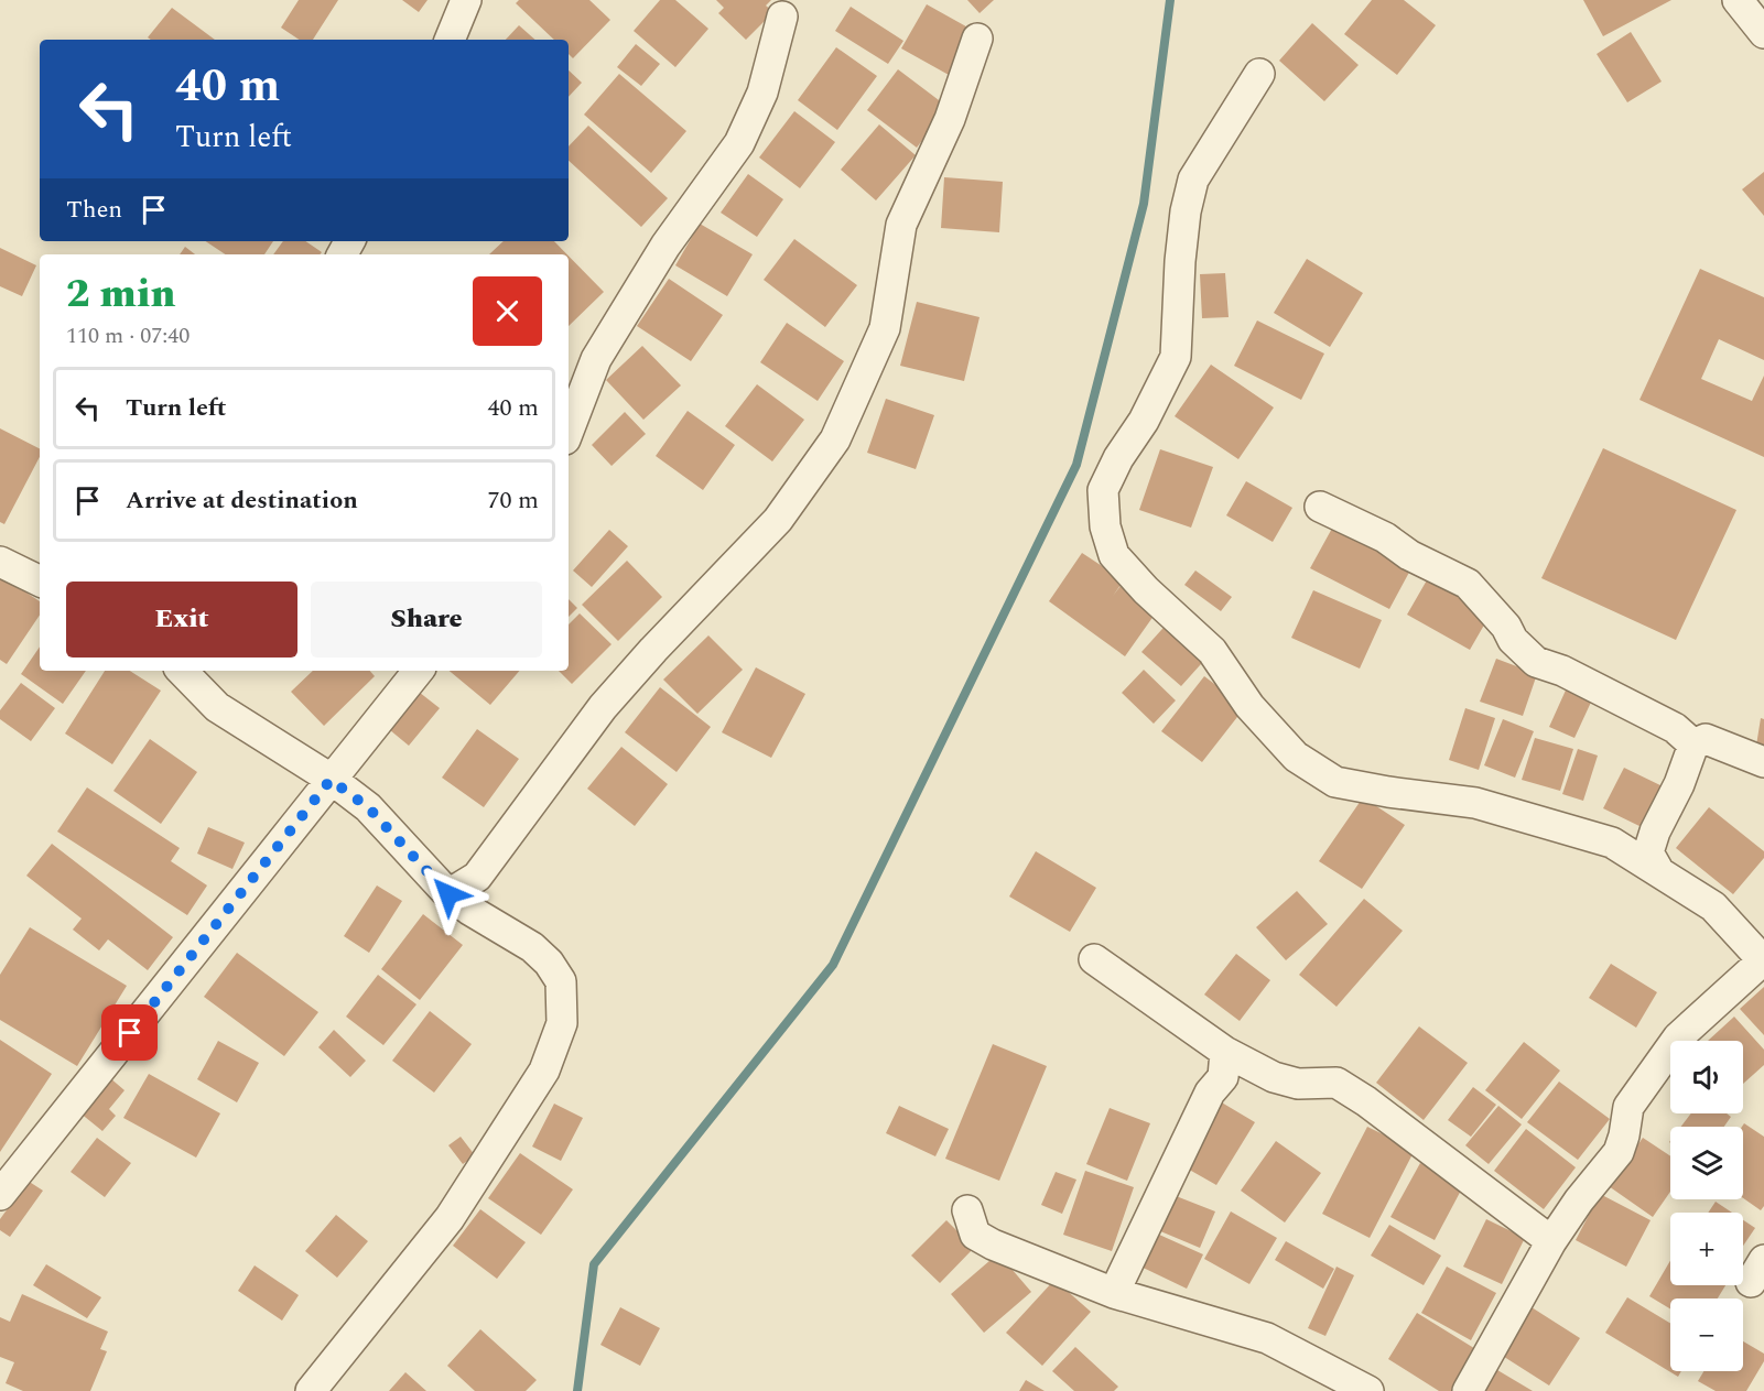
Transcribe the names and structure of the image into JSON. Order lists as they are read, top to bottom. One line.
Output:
{"page":{"turn":["40 m","Turn left"],"then":"Then","heading":["2 min","110 m · 07:40"],"list":[{"name":"Turn left","value":"40 m"},{"name":"Arrive at destination","value":"70 m"}],"buttons":["Exit","Share"],"map_buttons":["+","−"]}}
